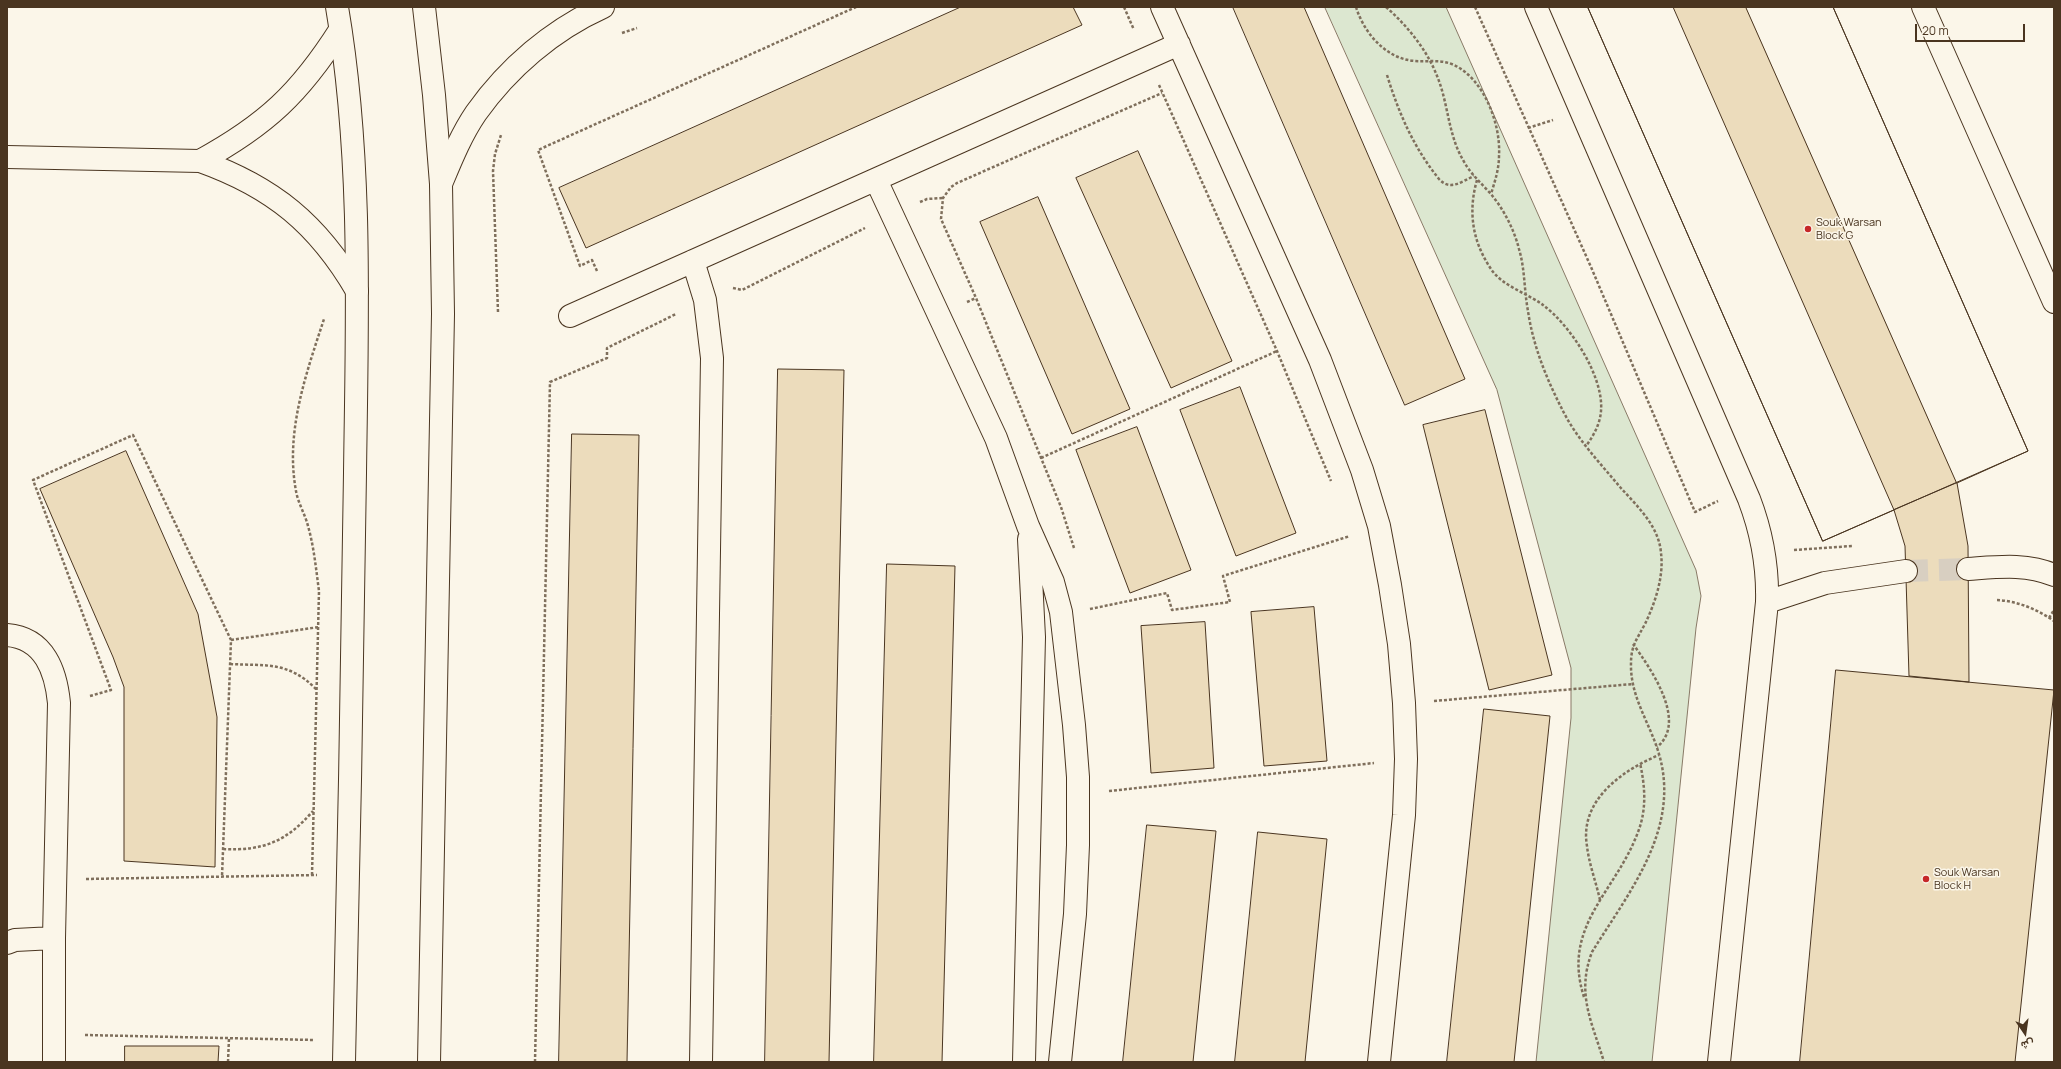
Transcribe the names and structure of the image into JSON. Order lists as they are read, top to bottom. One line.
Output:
{"places":["Souk Warsan Block G","Souk Warsan Block H"],"scale_bar":"20 m","north":"bottom"}
